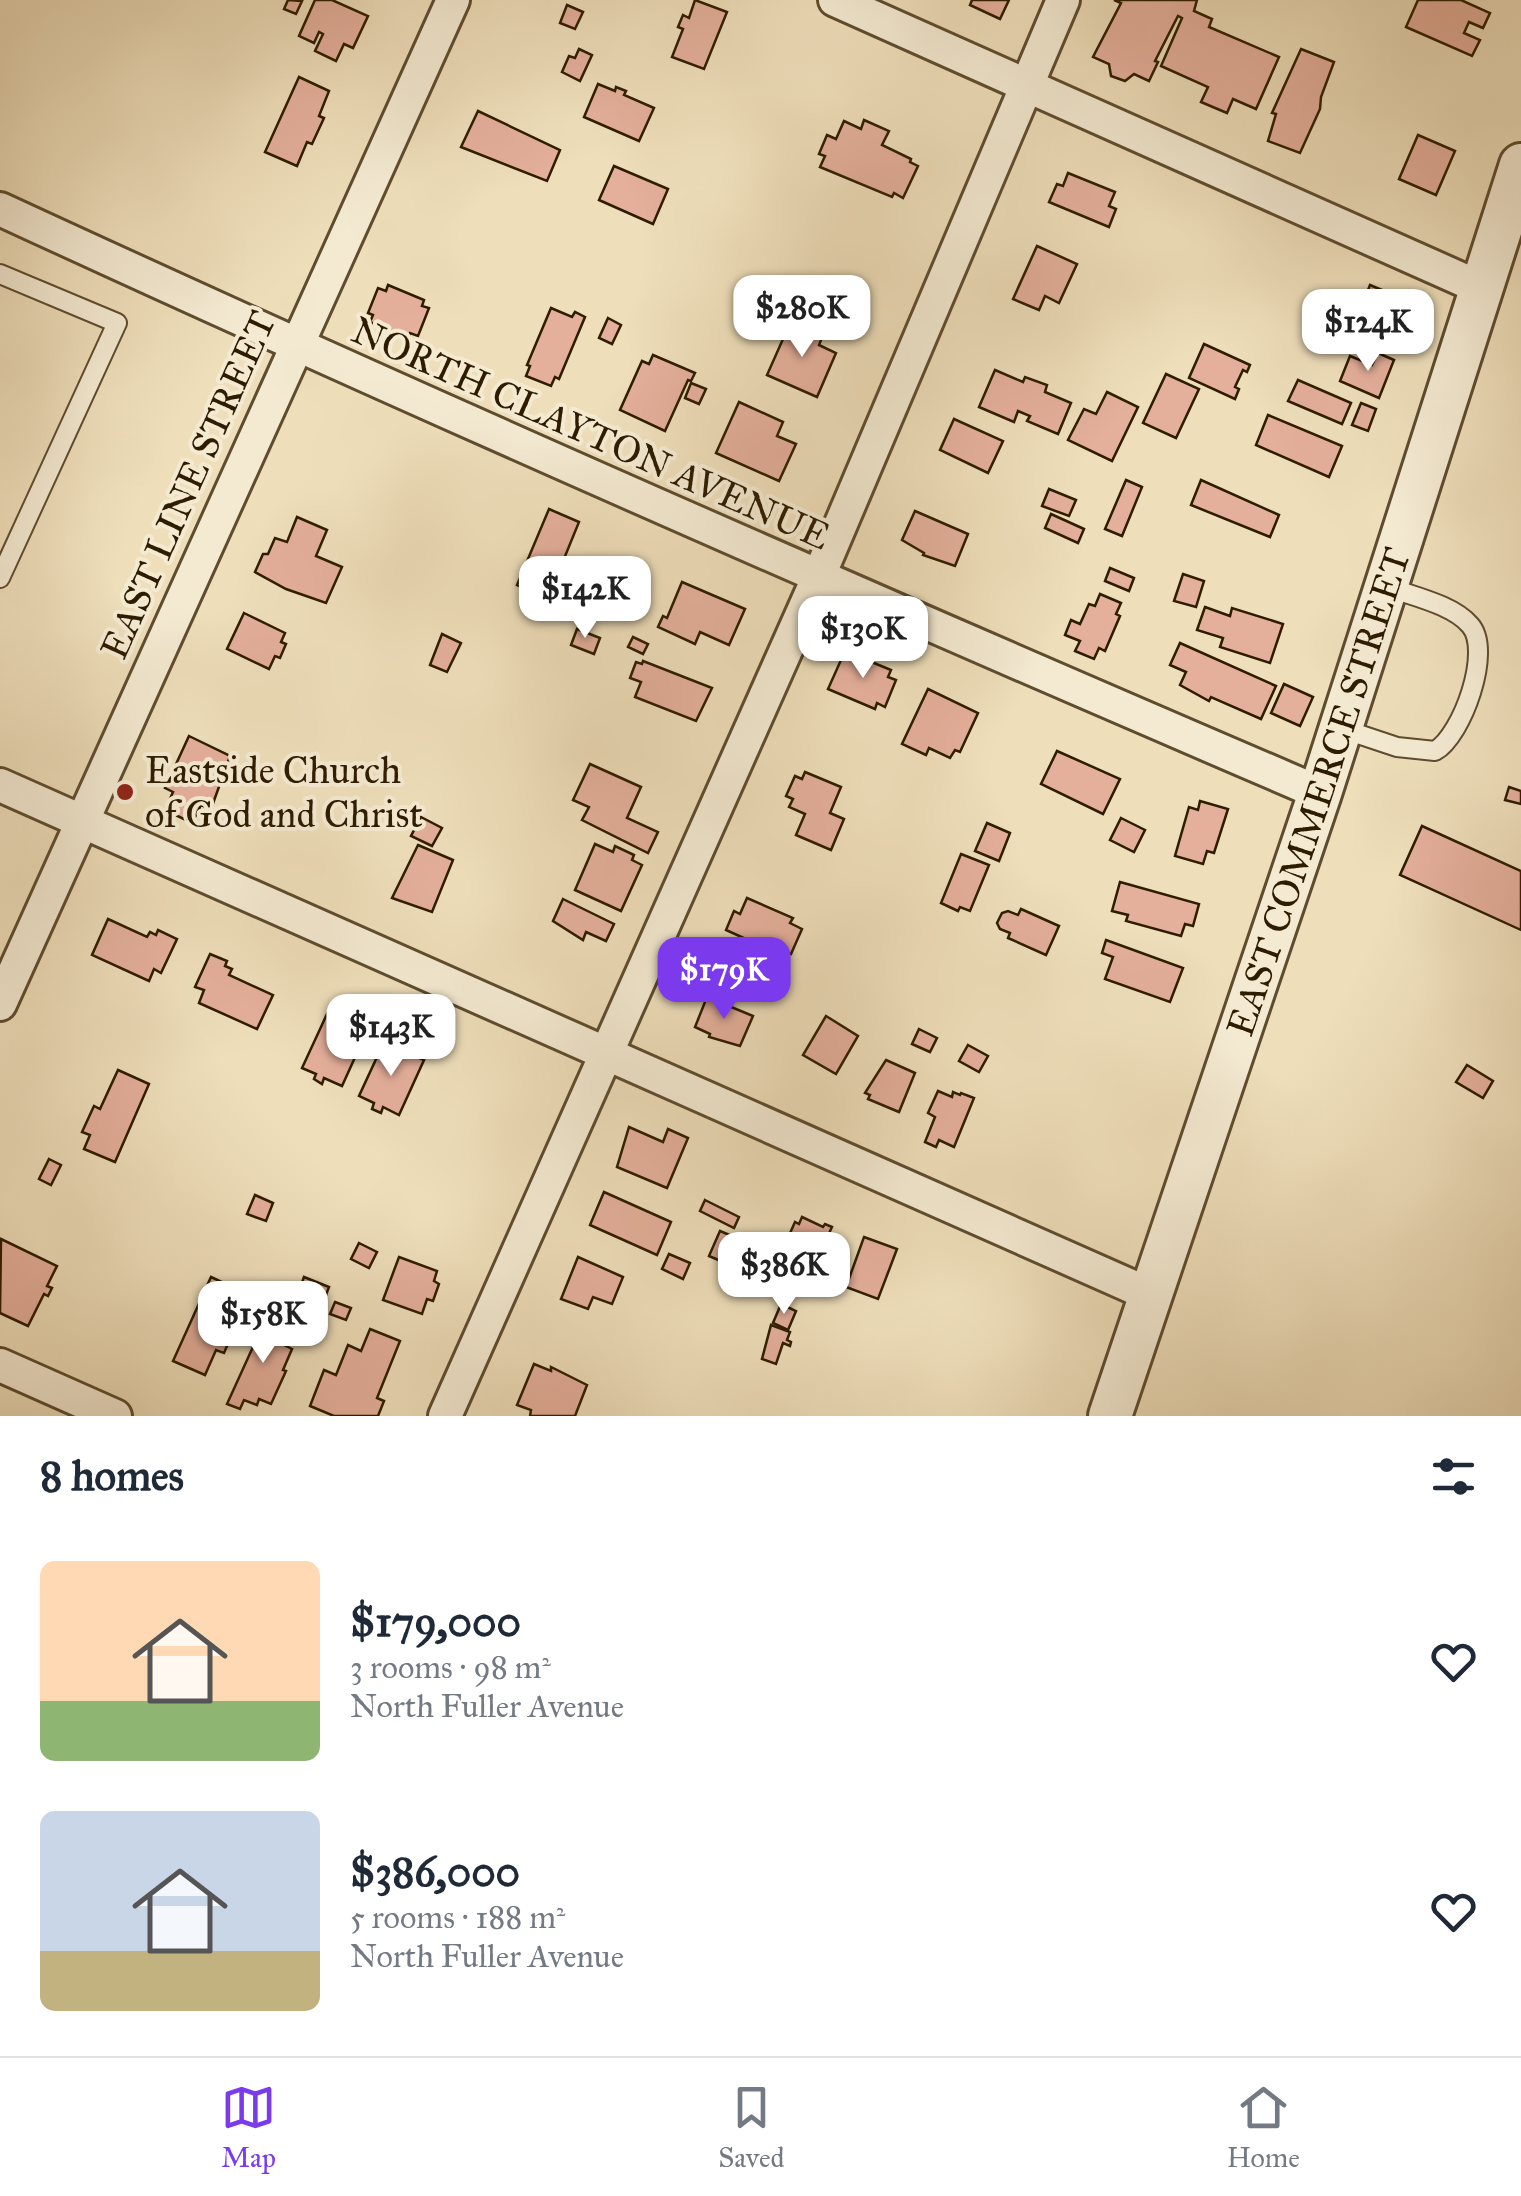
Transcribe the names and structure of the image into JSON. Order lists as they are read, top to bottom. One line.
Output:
{"streets":{"street":["NORTH CLAYTON AVENUE","EAST LINE STREET","EAST COMMERCE STREET"]},"crossings":[["NORTH CLAYTON AVENUE","EAST LINE STREET"],["NORTH CLAYTON AVENUE","EAST COMMERCE STREET"]],"places":["Eastside Church of God and Christ"],"page":{"price":["$280K","$124K","$142K","$130K","$179K","$143K","$386K","$158K"],"heading":"8 homes","list":[{"name":"$179,000","note":"3 rooms · 98 m² · North Fuller Avenue"},{"name":"$386,000","note":"5 rooms · 188 m² · North Fuller Avenue"}],"tabs":["Map","Saved","Home"]}}
